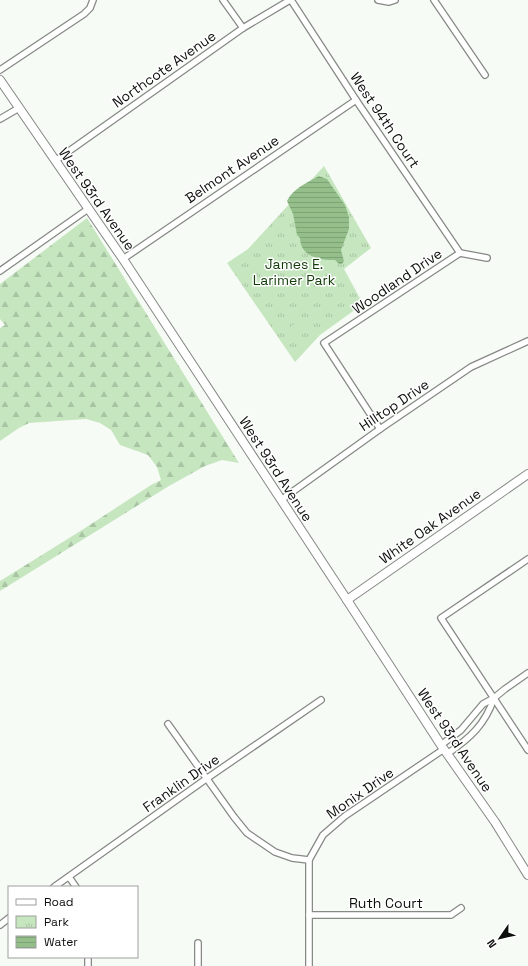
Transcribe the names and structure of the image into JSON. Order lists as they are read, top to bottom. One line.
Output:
{"streets":{"street":["Northcote Avenue","West 94th Court","Belmont Avenue","West 93rd Avenue","Woodland Drive","Hilltop Drive","White Oak Avenue","Franklin Drive","Monix Drive","Ruth Court"]},"crossings":[["Northcote Avenue","West 94th Court"],["Northcote Avenue","West 93rd Avenue"],["West 94th Court","Belmont Avenue"],["West 94th Court","Woodland Drive"],["Belmont Avenue","West 93rd Avenue"],["West 93rd Avenue","Hilltop Drive"],["West 93rd Avenue","White Oak Avenue"],["West 93rd Avenue","Monix Drive"],["Woodland Drive","Hilltop Drive"],["Monix Drive","Ruth Court"]],"parks":["James E. Larimer Park"],"legend":["Road","Park","Water"],"north":"bottom left"}
